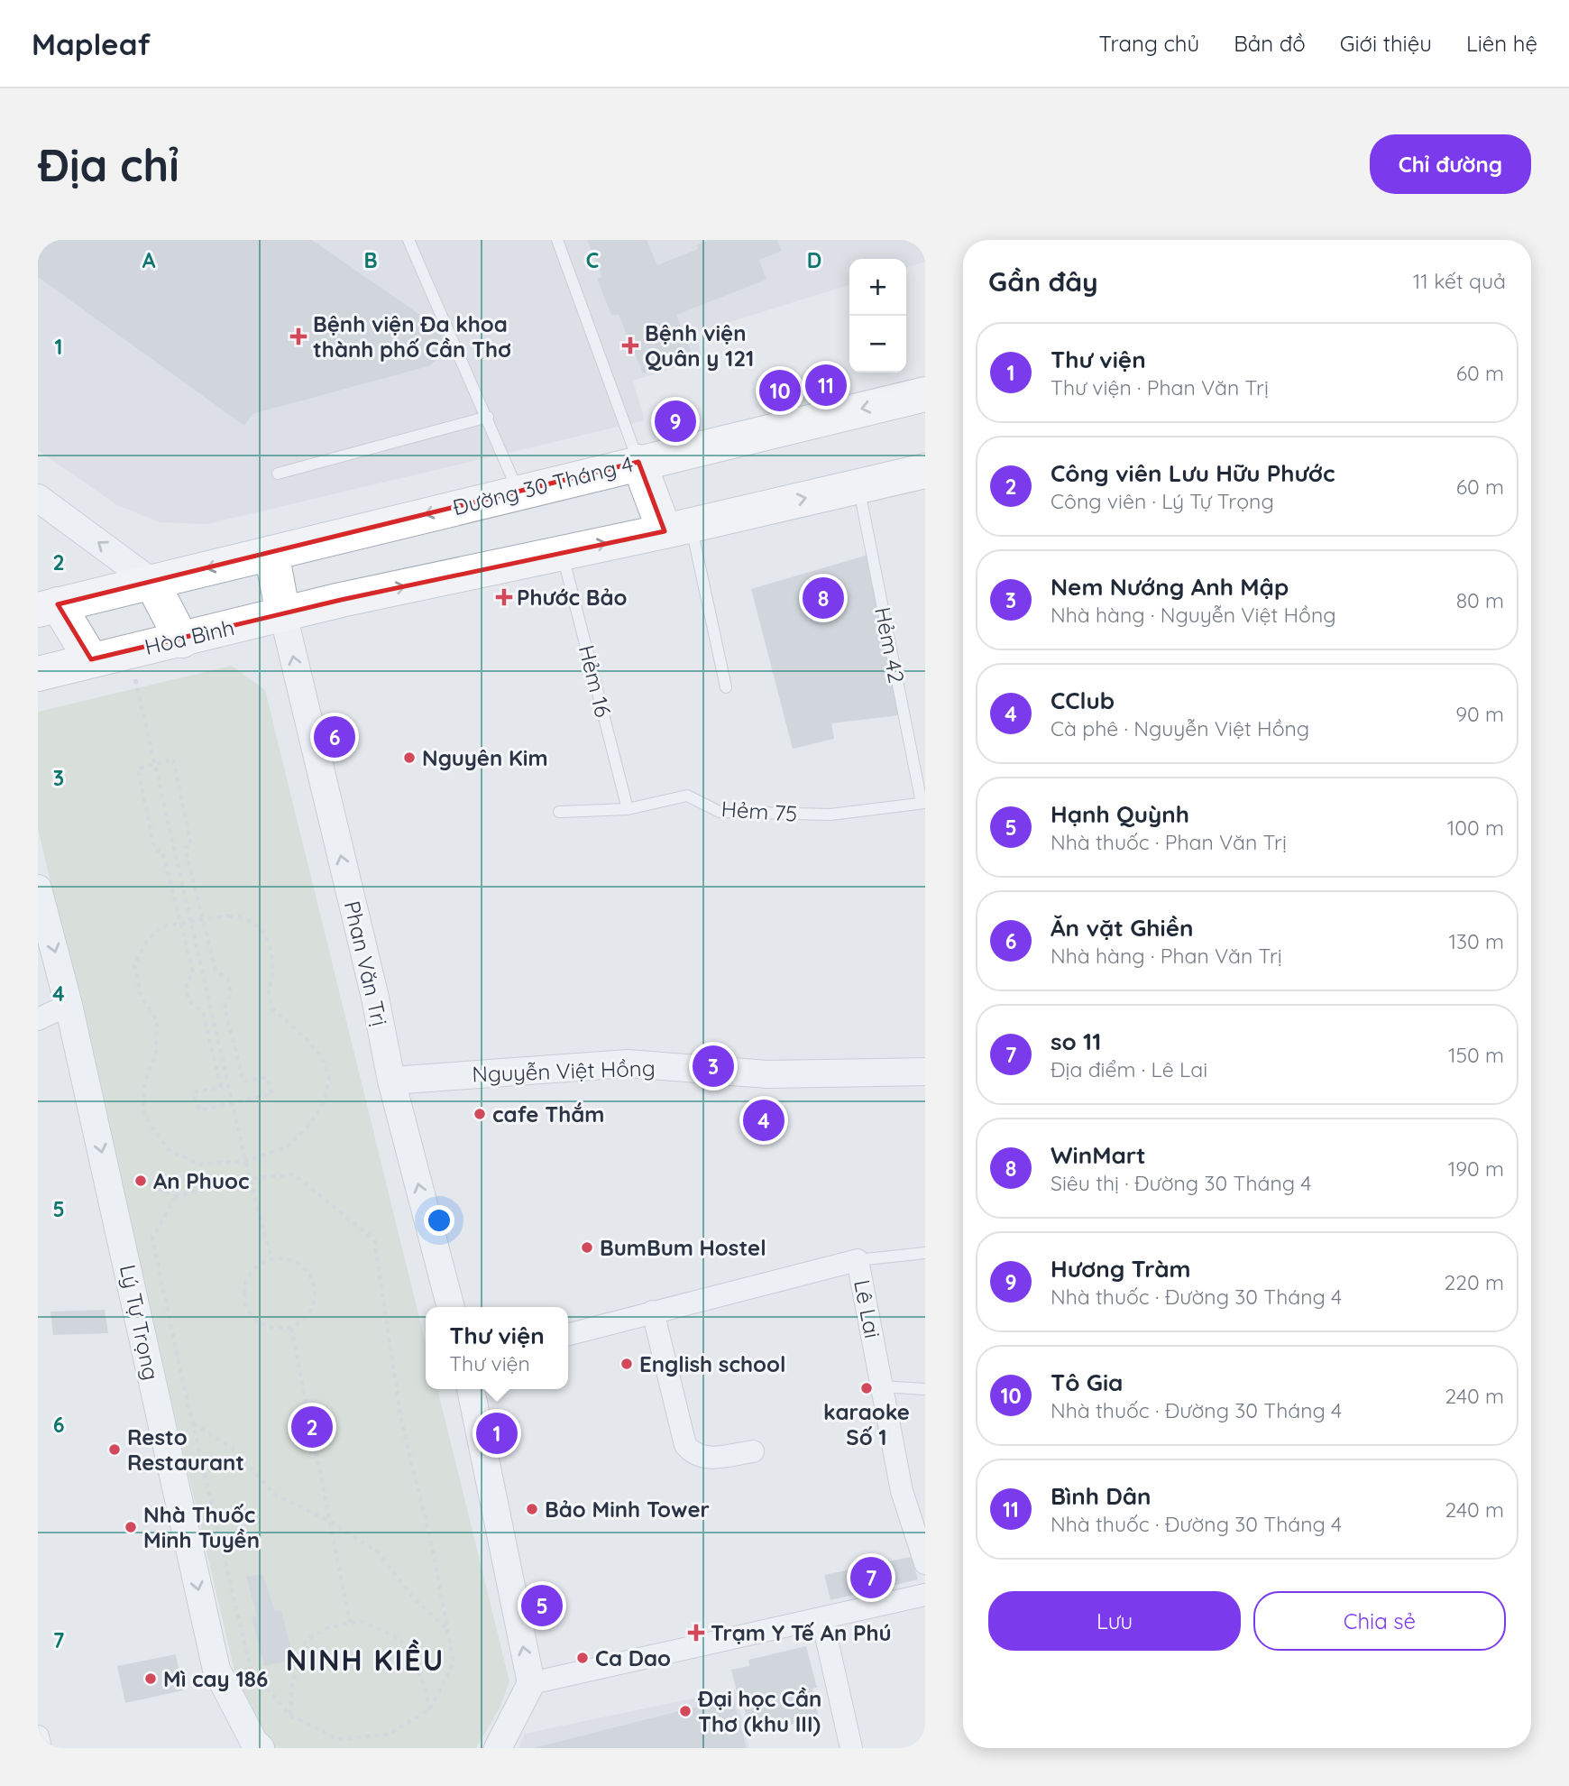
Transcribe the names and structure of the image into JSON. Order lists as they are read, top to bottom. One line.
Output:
{"streets":{"main road":["Đường 30 Tháng 4","Hòa Bình"],"street":["Phan Văn Trị","Nguyễn Việt Hồng","Lê Lai","Lý Tự Trọng"],"lane":["Hẻm 42","Hẻm 16","Hẻm 75"]},"crossings":[["Hòa Bình","Hẻm 16"],["Hòa Bình","Phan Văn Trị"],["Hẻm 42","Hẻm 75"],["Hẻm 16","Hẻm 75"],["Phan Văn Trị","Nguyễn Việt Hồng"]],"one_way":["Hòa Bình","Phan Văn Trị","Lý Tự Trọng"],"districts":["NINH KIỀU"],"places":{"health":["Bệnh viện Đa khoa thành phố Cần Thơ","Bệnh viện Quân y 121","Phước Bảo","Trạm Y Tế An Phú"],"other":["Nguyên Kim","cafe Thắm","An Phuoc","BumBum Hostel","English school","karaoke Số 1","Resto Restaurant","Bảo Minh Tower","Nhà Thuốc Minh Tuyền","Ca Dao","Mì cay 186","Đại học Cần Thơ (khu III)"]},"page":{"header":"Mapleaf","nav":["Trang chủ","Bản đồ","Giới thiệu","Liên hệ"],"buttons":["Chỉ đường",["Lưu","Chia sẻ"]],"title":"Địa chỉ","heading":["Gần đây","11 kết quả"],"map_buttons":["+","−"],"list":[{"mark":"1","name":"Thư viện","note":"Thư viện · Phan Văn Trị","value":"60 m"},{"mark":"2","name":"Công viên Lưu Hữu Phước","note":"Công viên · Lý Tự Trọng","value":"60 m"},{"mark":"3","name":"Nem Nướng Anh Mập","note":"Nhà hàng · Nguyễn Việt Hồng","value":"80 m"},{"mark":"4","name":"CClub","note":"Cà phê · Nguyễn Việt Hồng","value":"90 m"},{"mark":"5","name":"Hạnh Quỳnh","note":"Nhà thuốc · Phan Văn Trị","value":"100 m"},{"mark":"6","name":"Ăn vặt Ghiền","note":"Nhà hàng · Phan Văn Trị","value":"130 m"},{"mark":"7","name":"so 11","note":"Địa điểm · Lê Lai","value":"150 m"},{"mark":"8","name":"WinMart","note":"Siêu thị · Đường 30 Tháng 4","value":"190 m"},{"mark":"9","name":"Hương Tràm","note":"Nhà thuốc · Đường 30 Tháng 4","value":"220 m"},{"mark":"10","name":"Tô Gia","note":"Nhà thuốc · Đường 30 Tháng 4","value":"240 m"},{"mark":"11","name":"Bình Dân","note":"Nhà thuốc · Đường 30 Tháng 4","value":"240 m"}],"pins":["11","10","9","8","6","3","4","2","1","7","5"],"popup":["Thư viện","Thư viện"]},"grid":{"columns":["A","B","C","D"],"rows":["1","2","3","4","5","6","7"]}}
